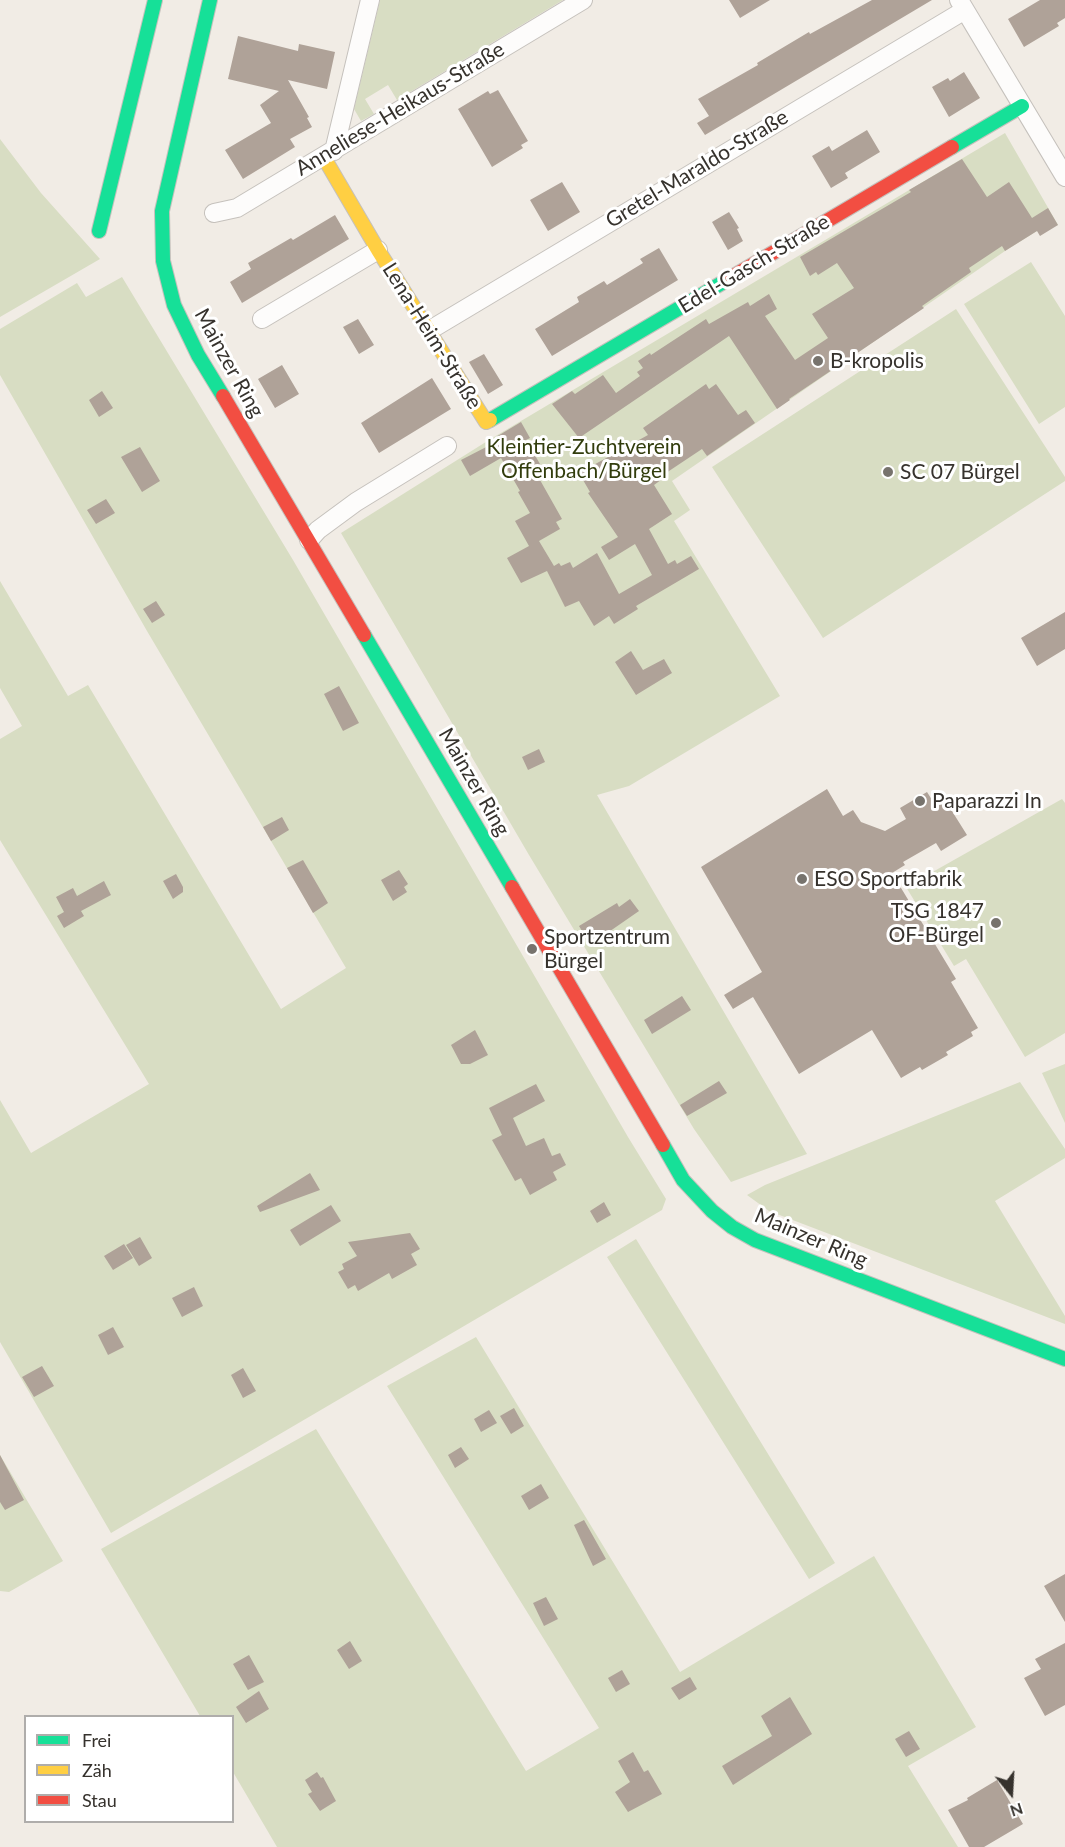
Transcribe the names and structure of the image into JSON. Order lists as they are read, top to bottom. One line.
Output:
{"streets":{"street":["Anneliese-Heikaus-Straße","Gretel-Maraldo-Straße","Edel-Gasch-Straße","Lena-Heim-Straße","Mainzer Ring"]},"crossings":[["Anneliese-Heikaus-Straße","Lena-Heim-Straße"],["Gretel-Maraldo-Straße","Lena-Heim-Straße"],["Edel-Gasch-Straße","Lena-Heim-Straße"]],"parks":["Kleintier-Zuchtverein Offenbach/Bürgel"],"places":["B-kropolis","SC 07 Bürgel","Paparazzi In","ESO Sportfabrik","TSG 1847 OF-Bürgel","Sportzentrum Bürgel"],"legend":["Frei","Zäh","Stau"],"north":"bottom"}
